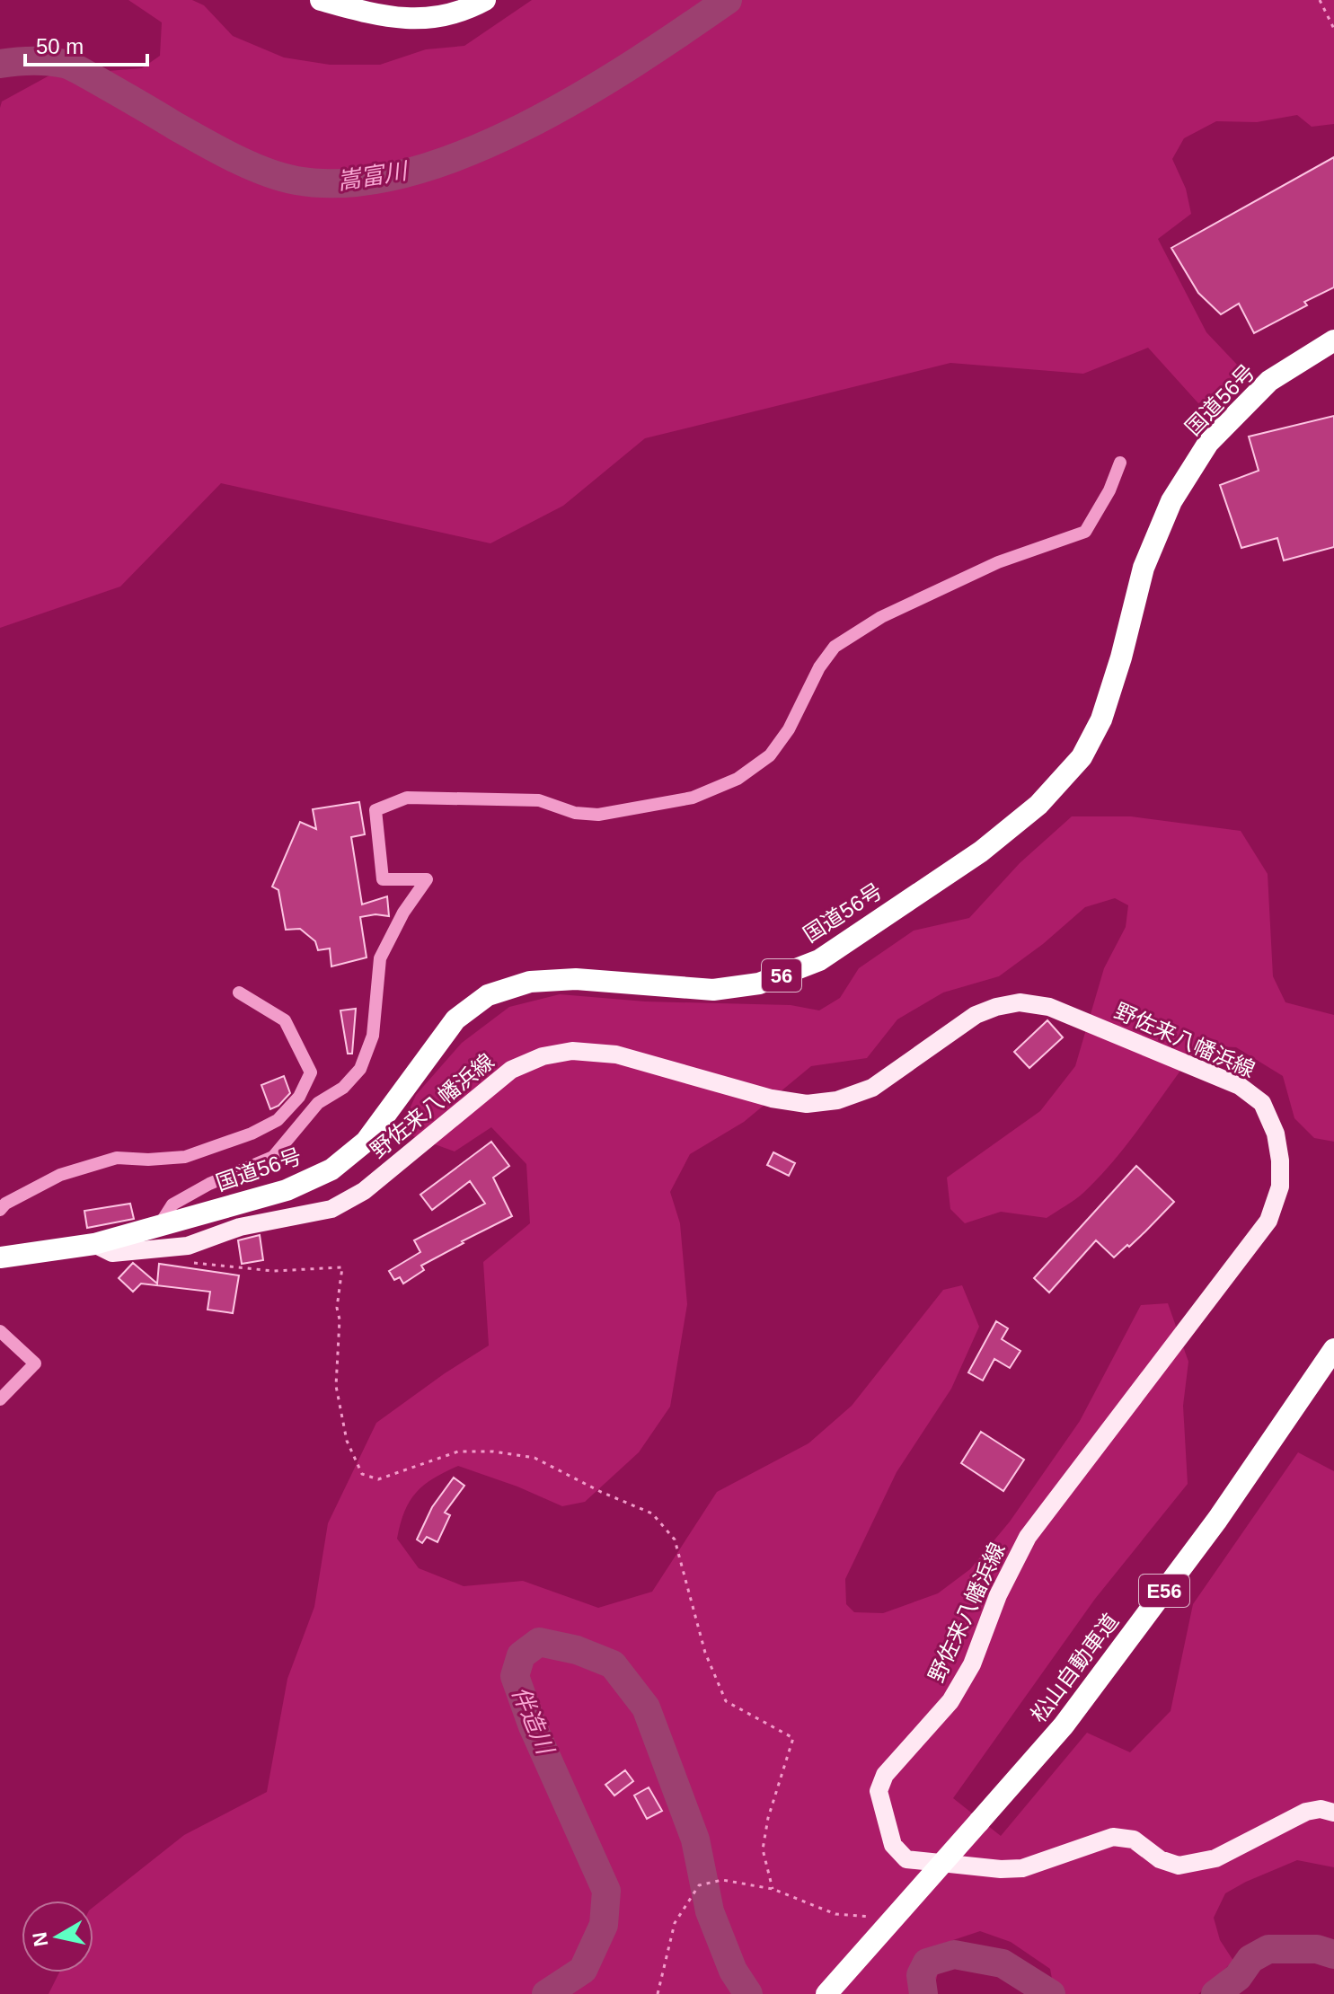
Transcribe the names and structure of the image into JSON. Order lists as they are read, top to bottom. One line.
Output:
{"streets":{"highway":["国道56号","56","E56","松山自動車道"],"main road":["野佐来八幡浜線"]},"crossings":[["国道56号","野佐来八幡浜線"]],"water":["嵩富川","伴造川"],"scale_bar":"50 m","north":"left"}
